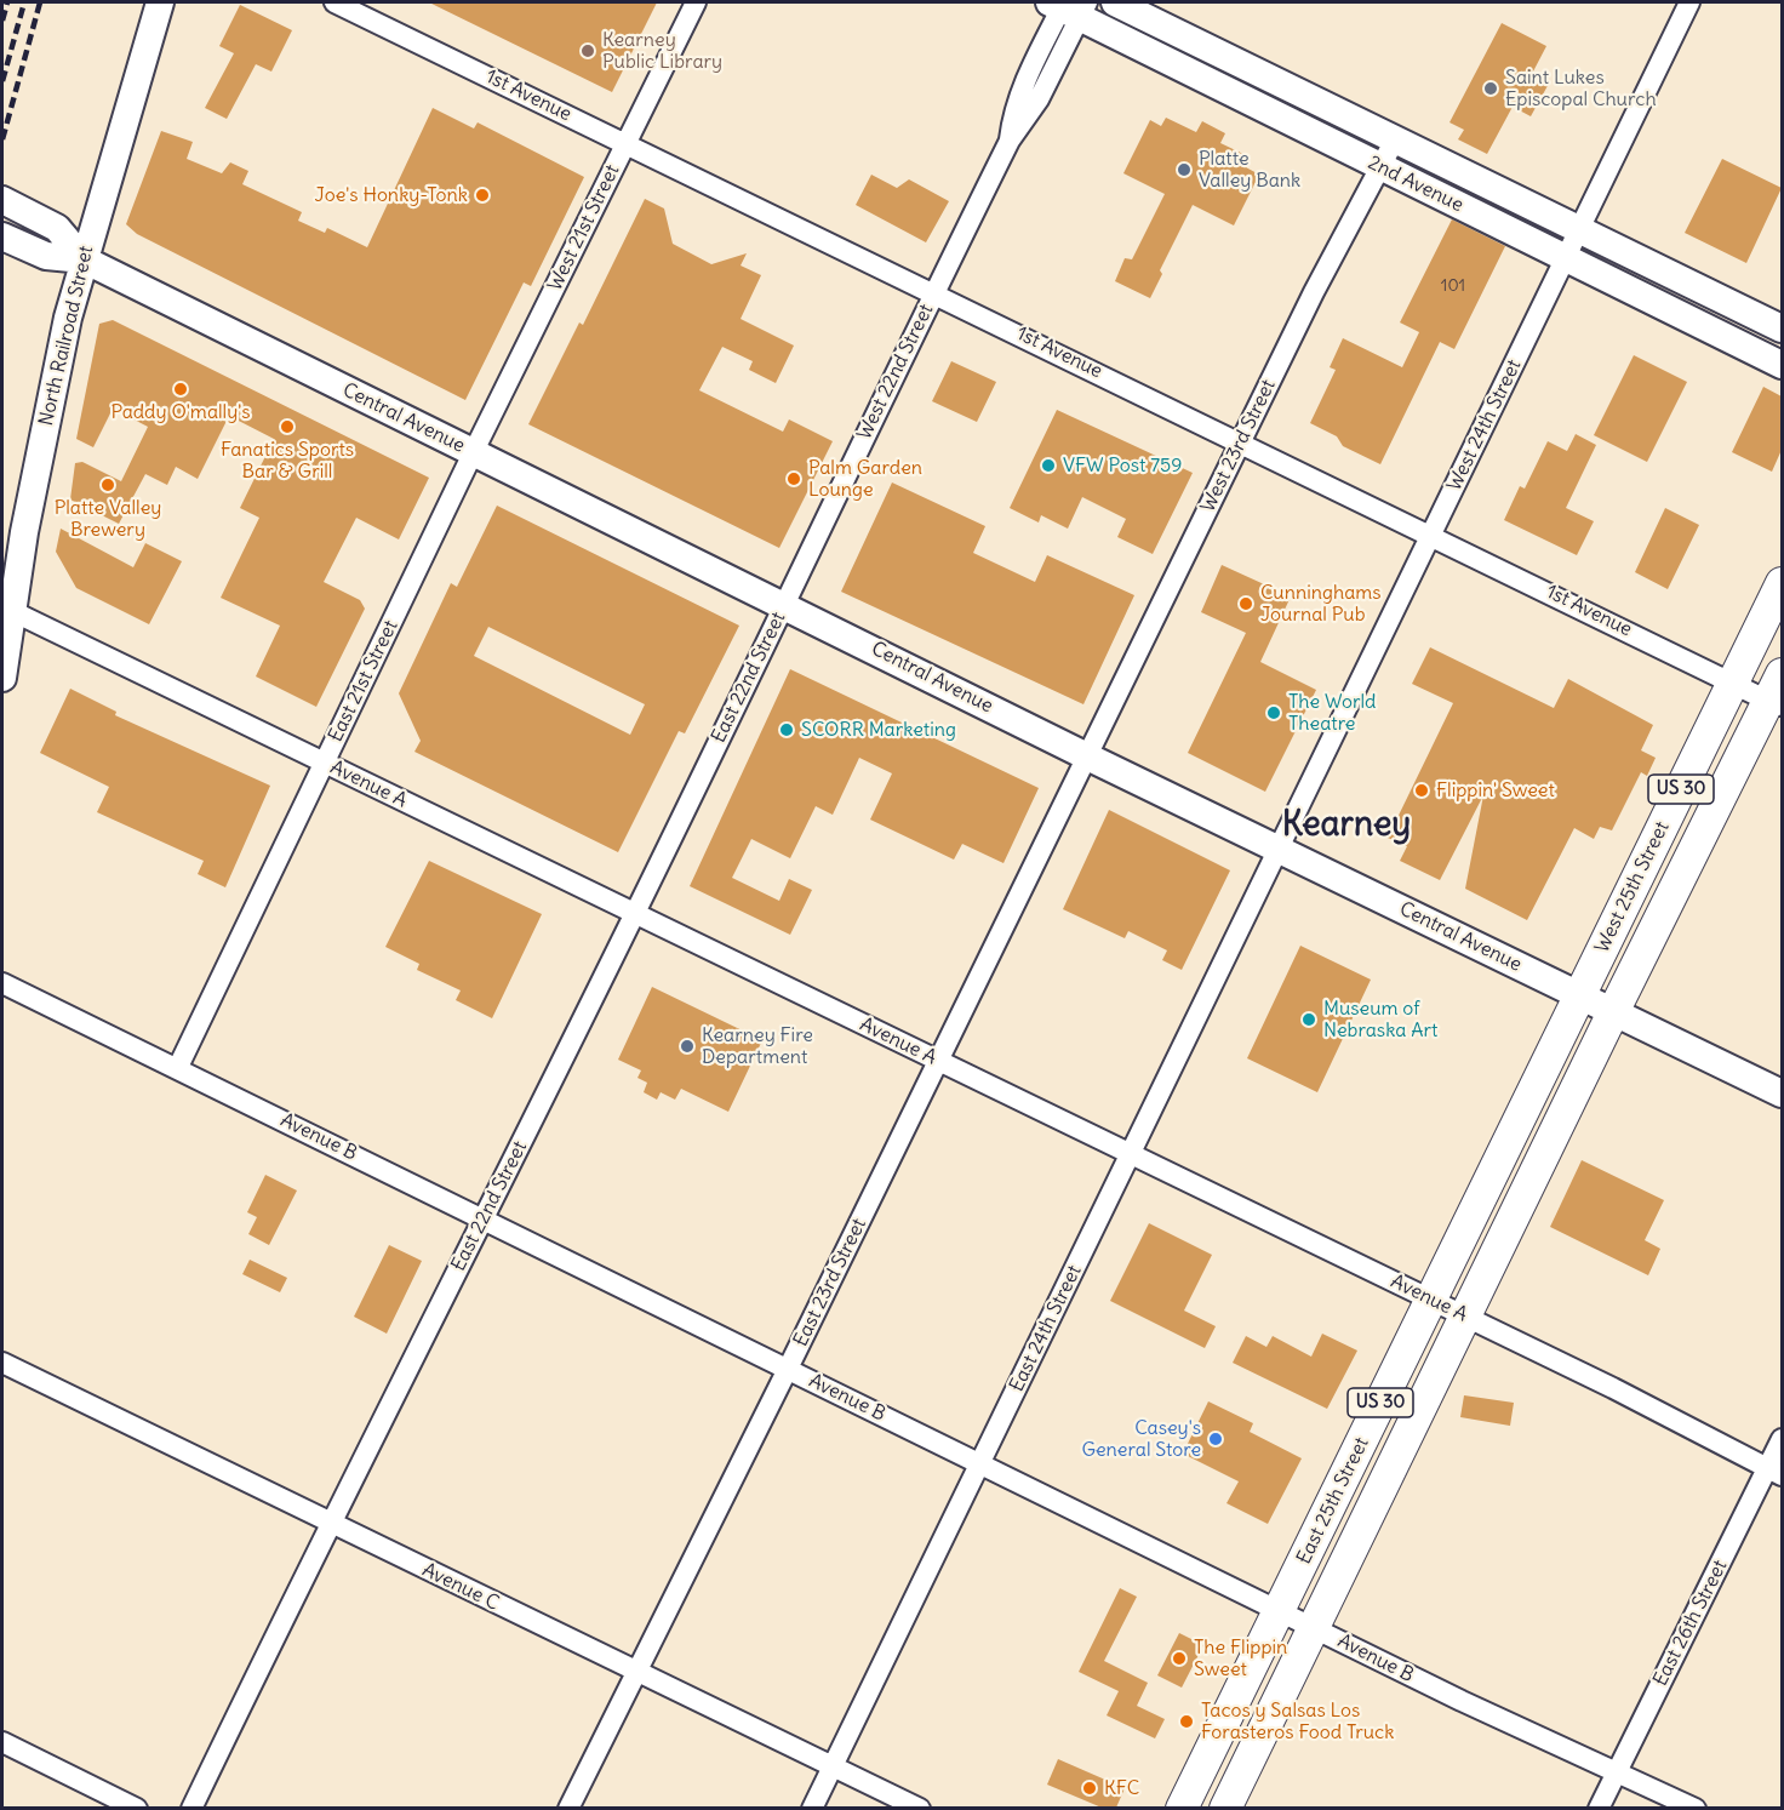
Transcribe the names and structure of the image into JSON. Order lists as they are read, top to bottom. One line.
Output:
{"streets":{"main road":["2nd Avenue","North Railroad Street","Central Avenue","US 30","West 25th Street","East 25th Street"],"street":["1st Avenue","West 21st Street","West 22nd Street","West 24th Street","West 23rd Street","East 22nd Street","East 21st Street","Avenue A","Avenue B","East 23rd Street","East 24th Street","Avenue C","East 26th Street"]},"crossings":[["1st Avenue","West 21st Street"],["1st Avenue","West 22nd Street"],["1st Avenue","West 24th Street"],["1st Avenue","West 23rd Street"],["1st Avenue","West 25th Street"],["2nd Avenue","West 22nd Street"],["2nd Avenue","West 24th Street"],["2nd Avenue","West 23rd Street"],["West 21st Street","Central Avenue"],["West 21st Street","East 21st Street"],["North Railroad Street","Central Avenue"],["North Railroad Street","Avenue A"],["West 22nd Street","Central Avenue"],["West 22nd Street","East 22nd Street"],["Central Avenue","West 24th Street"],["Central Avenue","West 23rd Street"],["Central Avenue","East 22nd Street"],["Central Avenue","East 21st Street"],["Central Avenue","West 25th Street"],["Central Avenue","East 23rd Street"],["Central Avenue","East 24th Street"],["Central Avenue","East 25th Street"],["West 24th Street","East 24th Street"],["West 23rd Street","East 23rd Street"],["East 22nd Street","Avenue A"],["East 22nd Street","Avenue B"],["East 22nd Street","Avenue C"],["East 21st Street","Avenue A"],["East 21st Street","Avenue B"],["Avenue A","East 23rd Street"],["Avenue A","East 24th Street"],["Avenue A","East 25th Street"],["Avenue A","East 26th Street"],["West 25th Street","East 25th Street"],["Avenue B","East 23rd Street"],["Avenue B","East 24th Street"],["Avenue B","East 25th Street"],["Avenue B","East 26th Street"],["East 23rd Street","Avenue C"],["East 24th Street","Avenue C"]],"districts":["Kearney"],"places":["Kearney Public Library","Saint Lukes Episcopal Church","Platte Valley Bank","Joe's Honky-Tonk","Paddy O'mally's","Fanatics Sports Bar & Grill","VFW Post 759","Palm Garden Lounge","Platte Valley Brewery","Cunninghams Journal Pub","The World Theatre","SCORR Marketing","Flippin' Sweet","Museum of Nebraska Art","Kearney Fire Department","Casey's General Store","The Flippin Sweet","Tacos y Salsas Los Forasteros Food Truck","KFC"],"house_numbers":["101"]}
